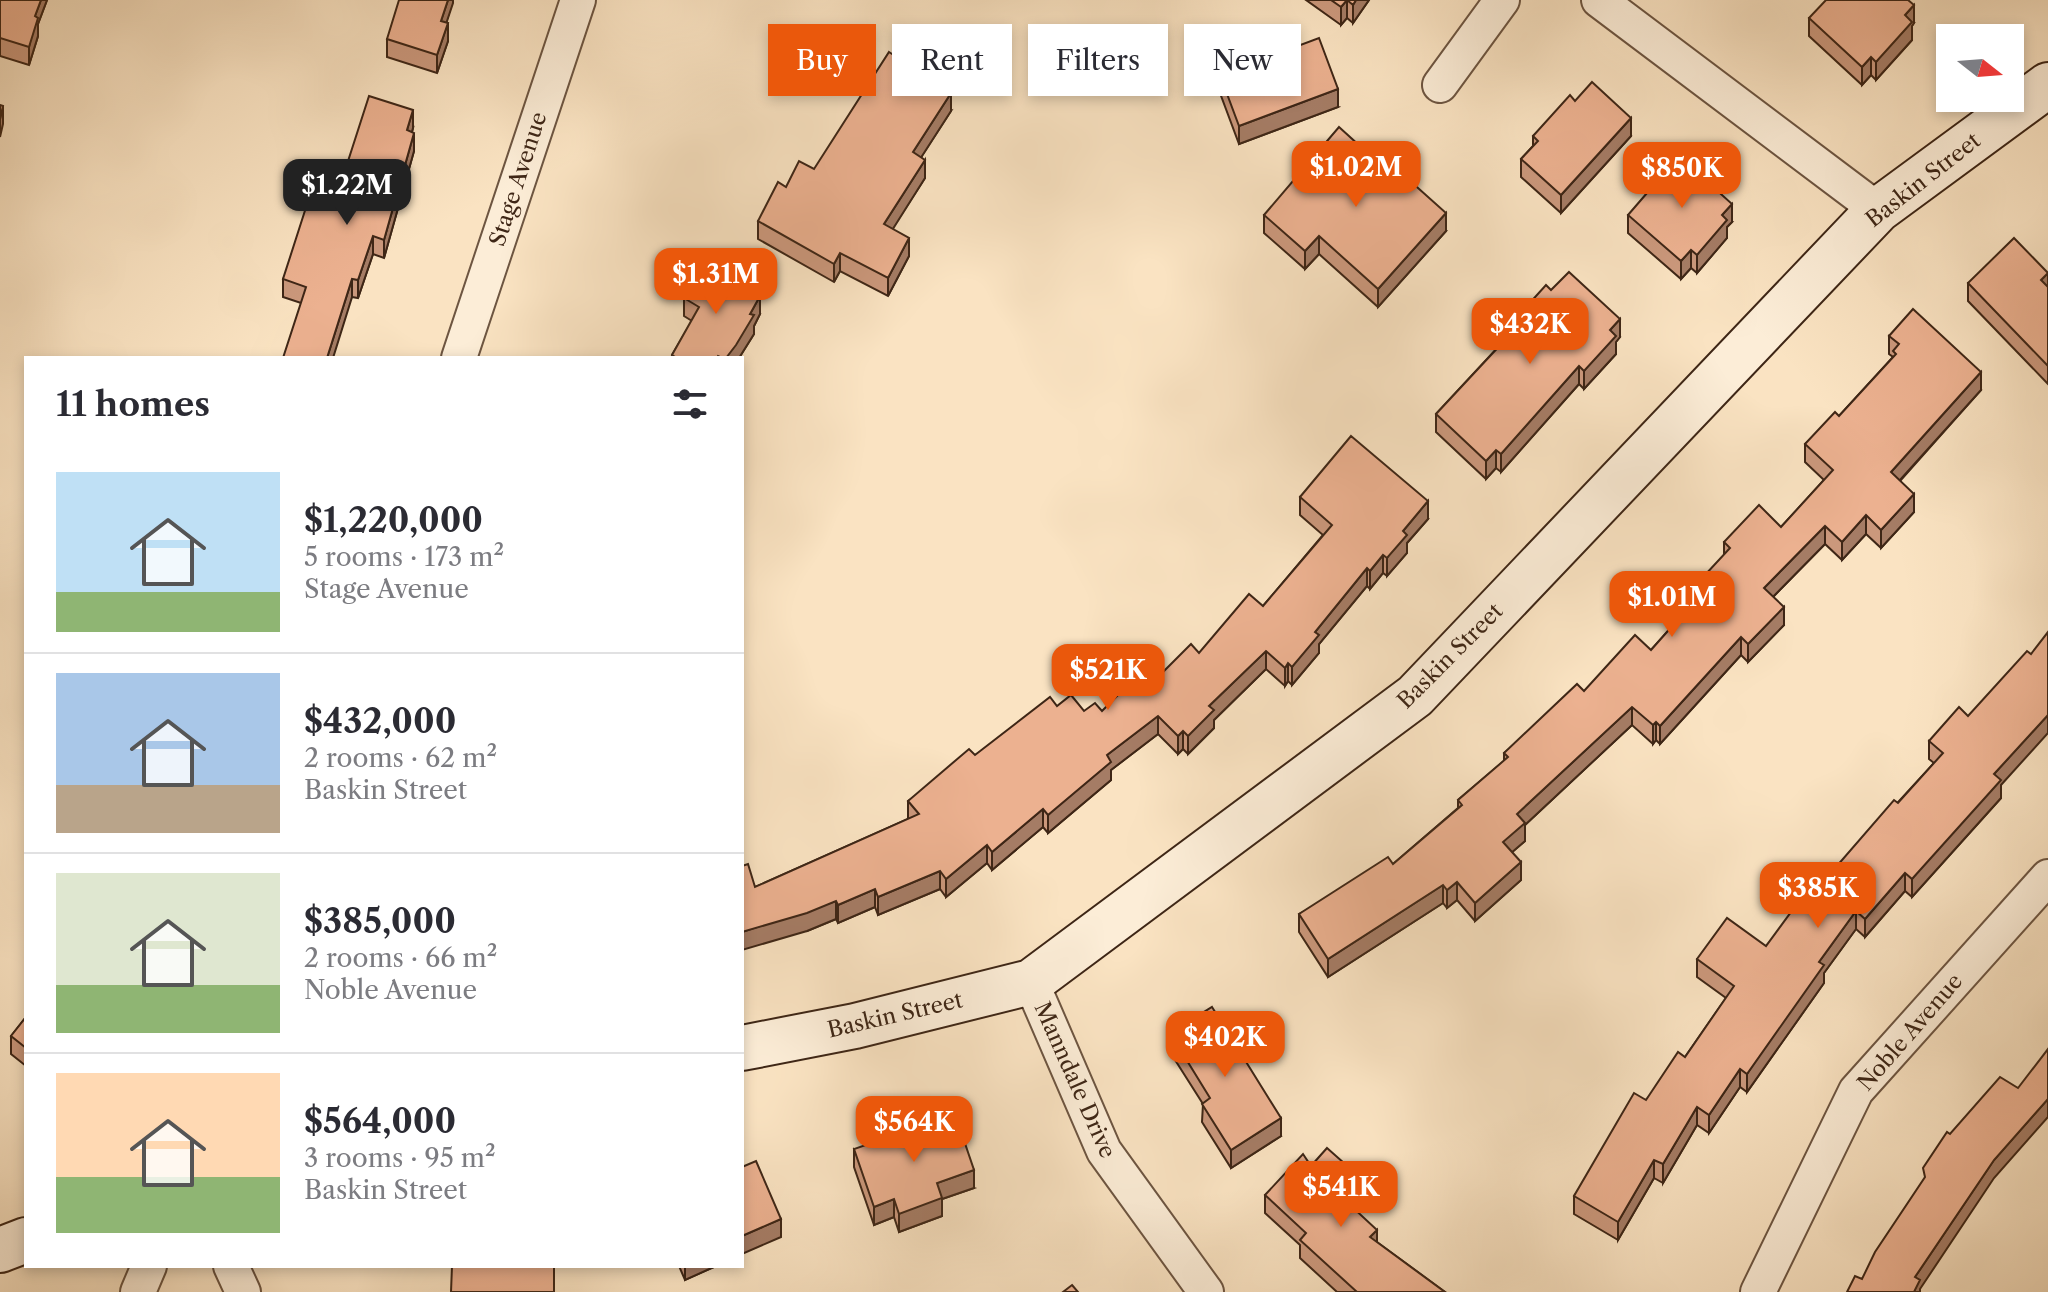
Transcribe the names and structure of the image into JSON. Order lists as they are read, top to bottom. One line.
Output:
{"streets":{"street":["Stage Avenue","Baskin Street","Noble Avenue","Manndale Drive"]},"crossings":[["Baskin Street","Manndale Drive"]],"north":"right","page":{"chip":["Buy","Rent","Filters","New"],"price":["$1.02M","$850K","$1.22M","$1.31M","$432K","$1.01M","$521K","$385K","$402K","$564K","$541K"],"heading":"11 homes","list":[{"name":"$1,220,000","note":"5 rooms · 173 m² · Stage Avenue"},{"name":"$432,000","note":"2 rooms · 62 m² · Baskin Street"},{"name":"$385,000","note":"2 rooms · 66 m² · Noble Avenue"},{"name":"$564,000","note":"3 rooms · 95 m² · Baskin Street"}]}}
